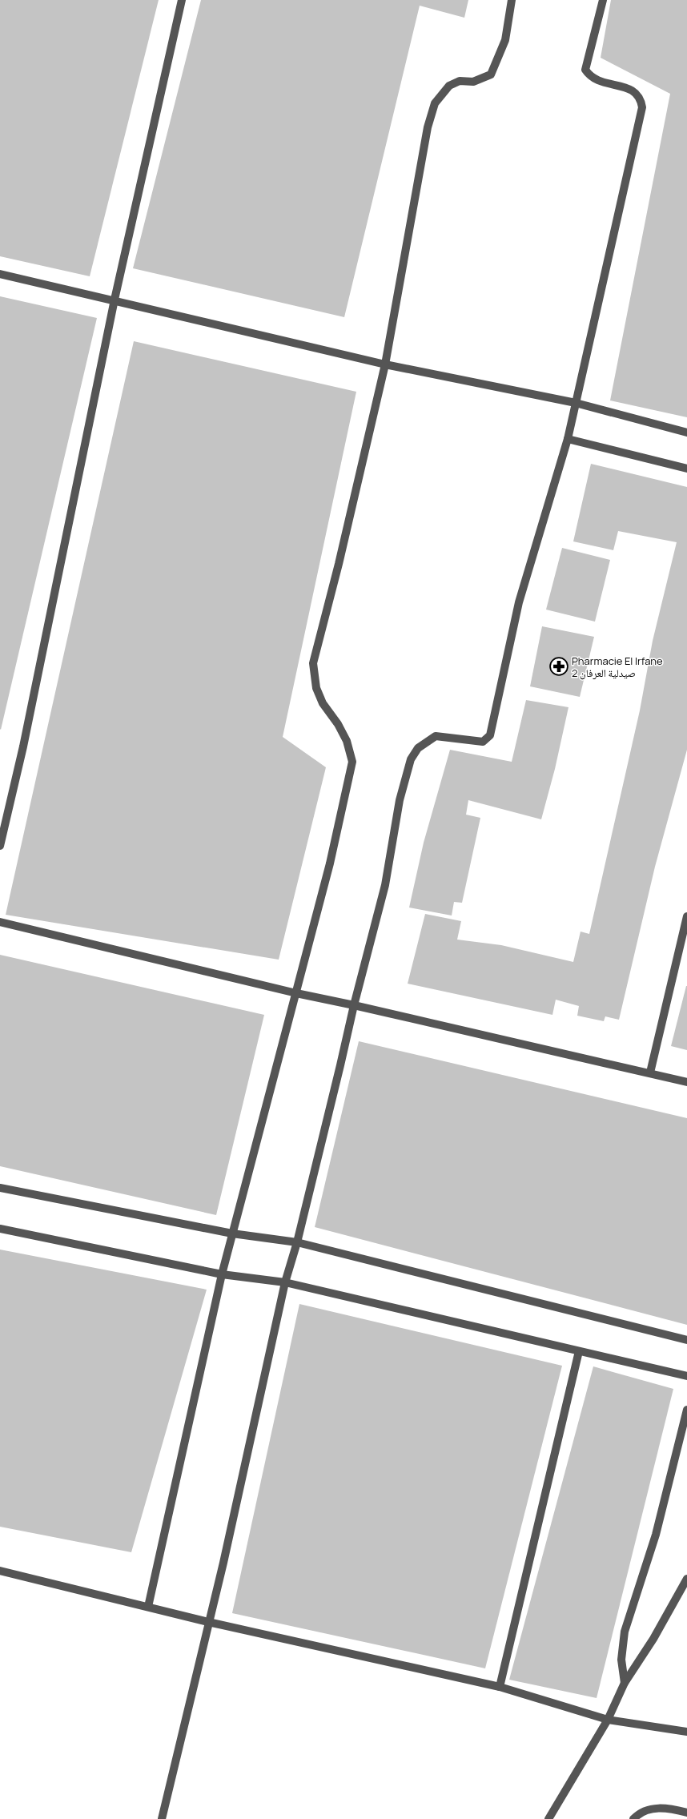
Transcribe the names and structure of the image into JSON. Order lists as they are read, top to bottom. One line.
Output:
{"places":{"pharmacy":["Pharmacie El Irfane صيدلية العرفان 2"]}}
